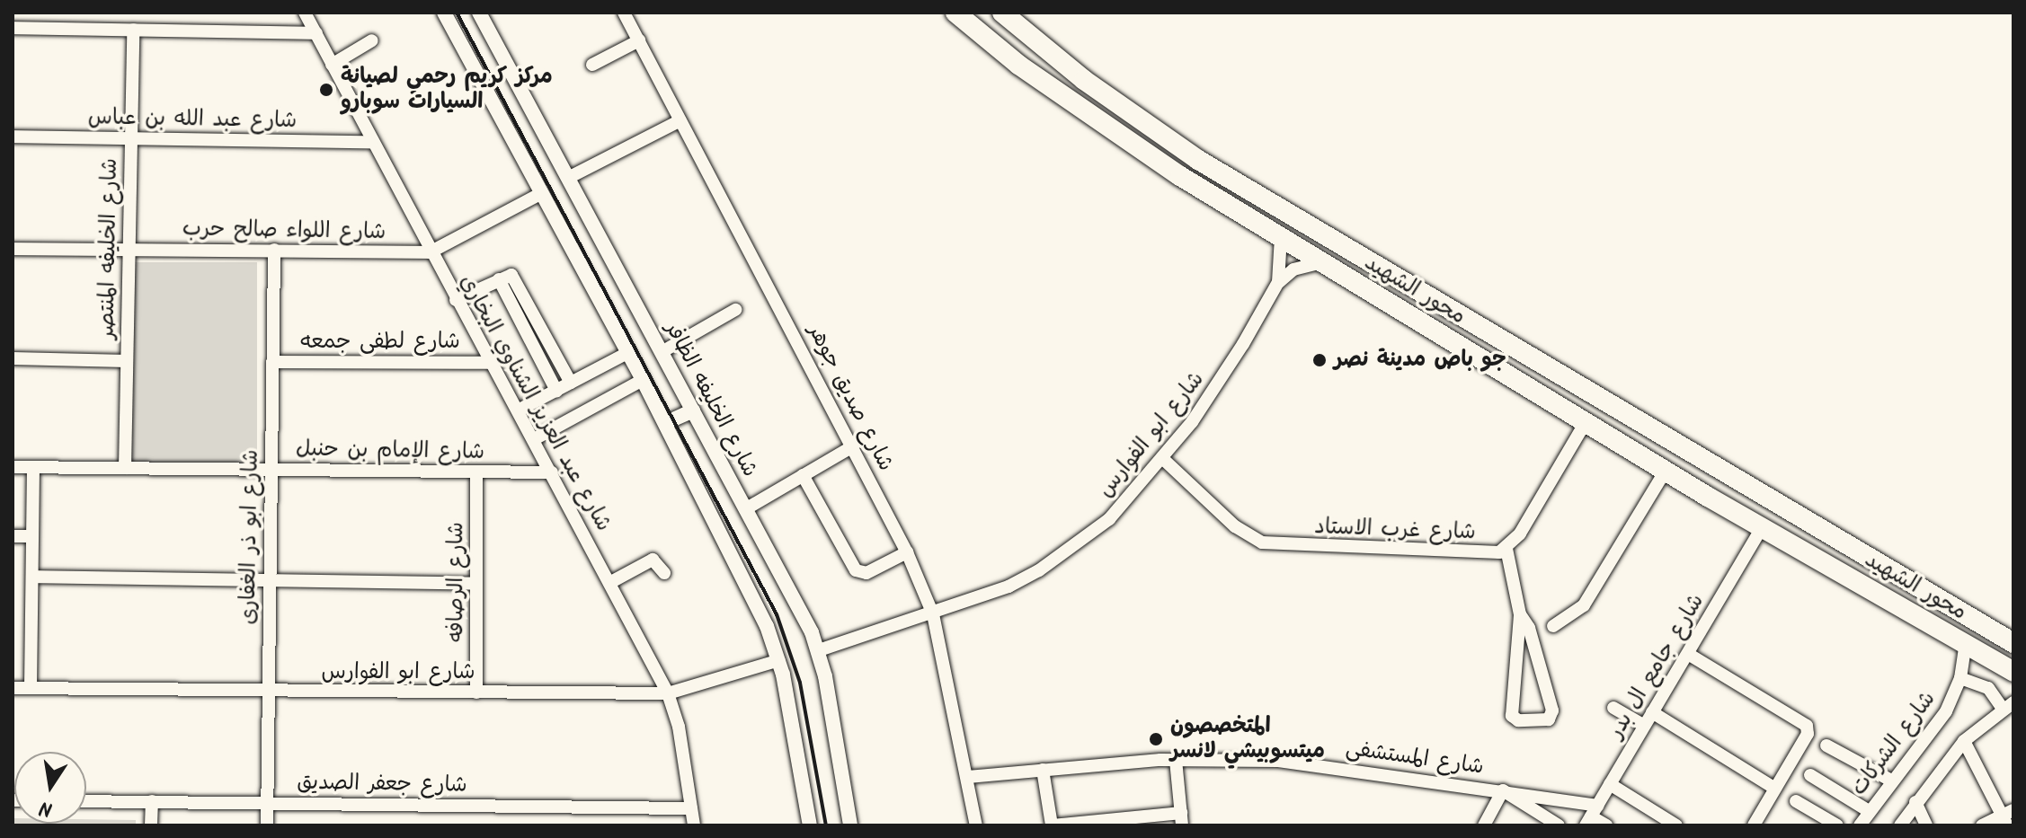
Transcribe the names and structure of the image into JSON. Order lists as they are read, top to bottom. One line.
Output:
{"streets":{"main road":["محور الشهيد"],"street":["شارع عبد الله بن عباس","شارع اللواء صالح حرب","شارع الخليفه المنتصر","شارع لطفى جمعه","شارع صديق جوهر","شارع الخليفه الظافر","شارع عبد العزيز الشناوي البخاري","شارع ابو الفوارس","شارع الإمام بن حنبل","شارع غرب الاستاد","شارع ابو ذر الغفارى","شارع الرصافه","شارع جامع ال بدر","شارع الشركات","شارع المستشفى","شارع جعفر الصديق"]},"crossings":[["شارع عبد الله بن عباس","شارع الخليفه المنتصر"],["شارع عبد الله بن عباس","شارع عبد العزيز الشناوي البخاري"],["شارع اللواء صالح حرب","شارع الخليفه المنتصر"],["شارع اللواء صالح حرب","شارع عبد العزيز الشناوي البخاري"],["شارع اللواء صالح حرب","شارع ابو ذر الغفارى"],["شارع الخليفه المنتصر","شارع الإمام بن حنبل"],["محور الشهيد","شارع ابو الفوارس"],["محور الشهيد","شارع غرب الاستاد"],["محور الشهيد","شارع جامع ال بدر"],["محور الشهيد","شارع الشركات"],["شارع لطفى جمعه","شارع عبد العزيز الشناوي البخاري"],["شارع لطفى جمعه","شارع ابو ذر الغفارى"],["شارع صديق جوهر","شارع ابو الفوارس"],["شارع صديق جوهر","شارع المستشفى"],["شارع الخليفه الظافر","شارع ابو الفوارس"],["شارع عبد العزيز الشناوي البخاري","شارع ابو الفوارس"],["شارع عبد العزيز الشناوي البخاري","شارع الإمام بن حنبل"],["شارع عبد العزيز الشناوي البخاري","شارع جعفر الصديق"],["شارع ابو الفوارس","شارع غرب الاستاد"],["شارع ابو الفوارس","شارع ابو ذر الغفارى"],["شارع ابو الفوارس","شارع الرصافه"],["شارع الإمام بن حنبل","شارع ابو ذر الغفارى"],["شارع الإمام بن حنبل","شارع الرصافه"],["شارع ابو ذر الغفارى","شارع جعفر الصديق"],["شارع جامع ال بدر","شارع المستشفى"]],"places":["مركز كريم رحمي لصيانة السيارات سوبارو","جو باص مدينة نصر","المتخصصون ميتسوبيشي لانسر"],"north":"bottom"}
